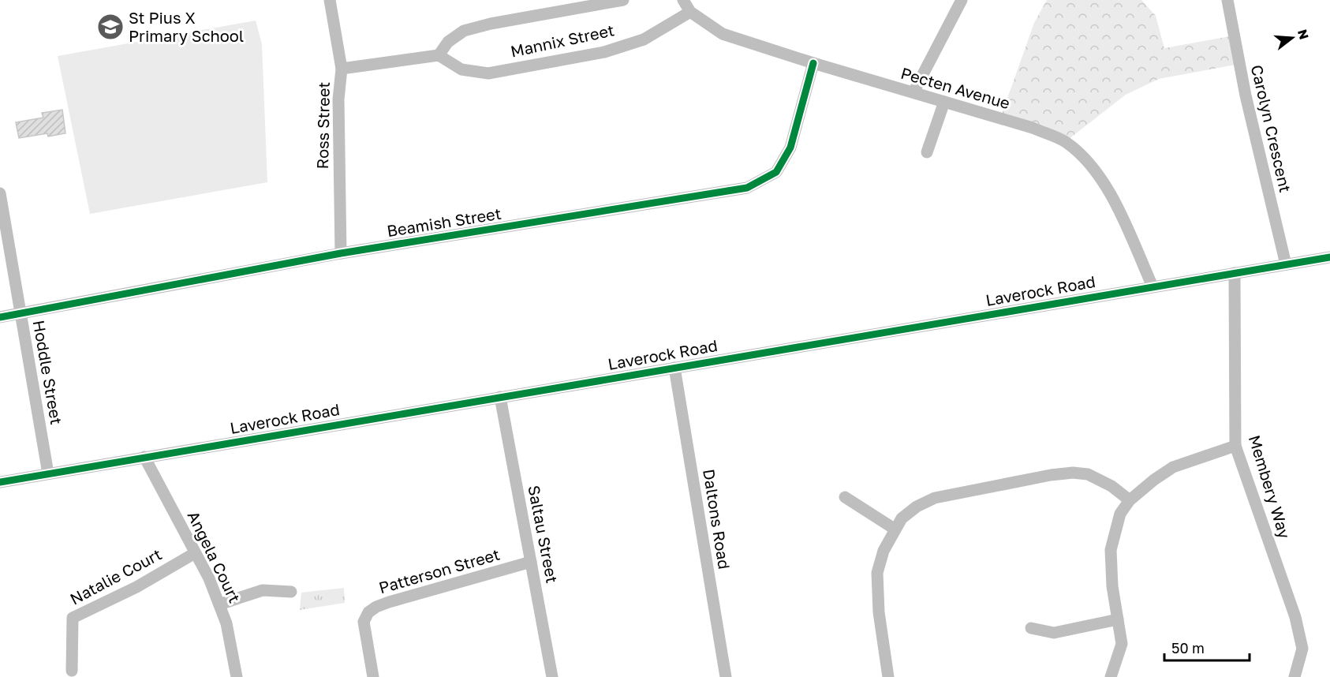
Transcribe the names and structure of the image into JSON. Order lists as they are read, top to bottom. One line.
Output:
{"streets":{"street":["Mannix Street","Pecten Avenue","Ross Street","Carolyn Crescent","Beamish Street","Laverock Road","Hoddle Street","Membery Way","Daltons Road","Saltau Street","Angela Court","Patterson Street","Natalie Court"]},"crossings":[["Mannix Street","Pecten Avenue"],["Pecten Avenue","Beamish Street"],["Pecten Avenue","Laverock Road"],["Ross Street","Beamish Street"],["Carolyn Crescent","Laverock Road"],["Beamish Street","Hoddle Street"],["Laverock Road","Hoddle Street"],["Laverock Road","Membery Way"],["Laverock Road","Daltons Road"],["Laverock Road","Saltau Street"],["Laverock Road","Angela Court"],["Saltau Street","Patterson Street"],["Angela Court","Natalie Court"]],"places":{"school or university":["St Pius X Primary School"]},"scale_bar":"50 m","north":"right"}
